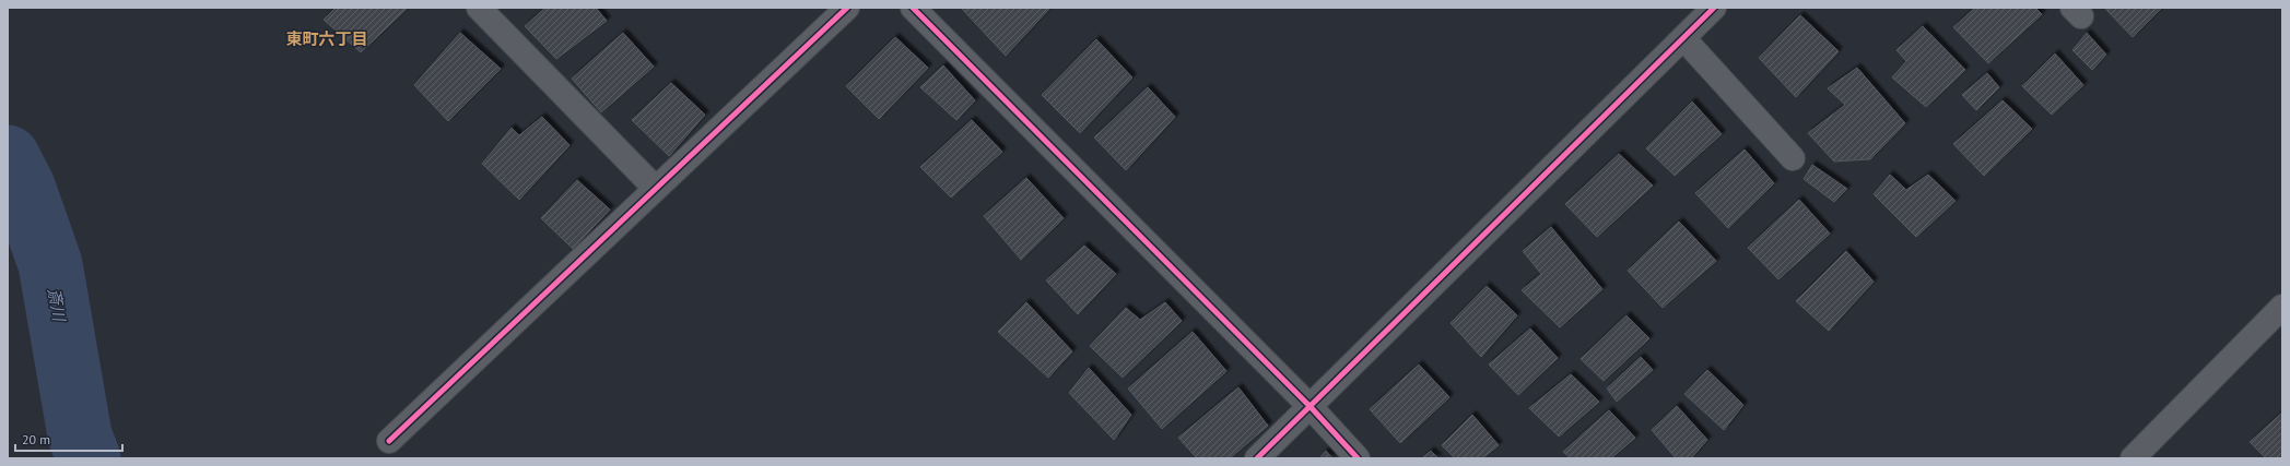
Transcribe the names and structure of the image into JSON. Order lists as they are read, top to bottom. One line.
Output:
{"districts":["東町六丁目"],"water":["斎川"],"scale_bar":"20 m"}
